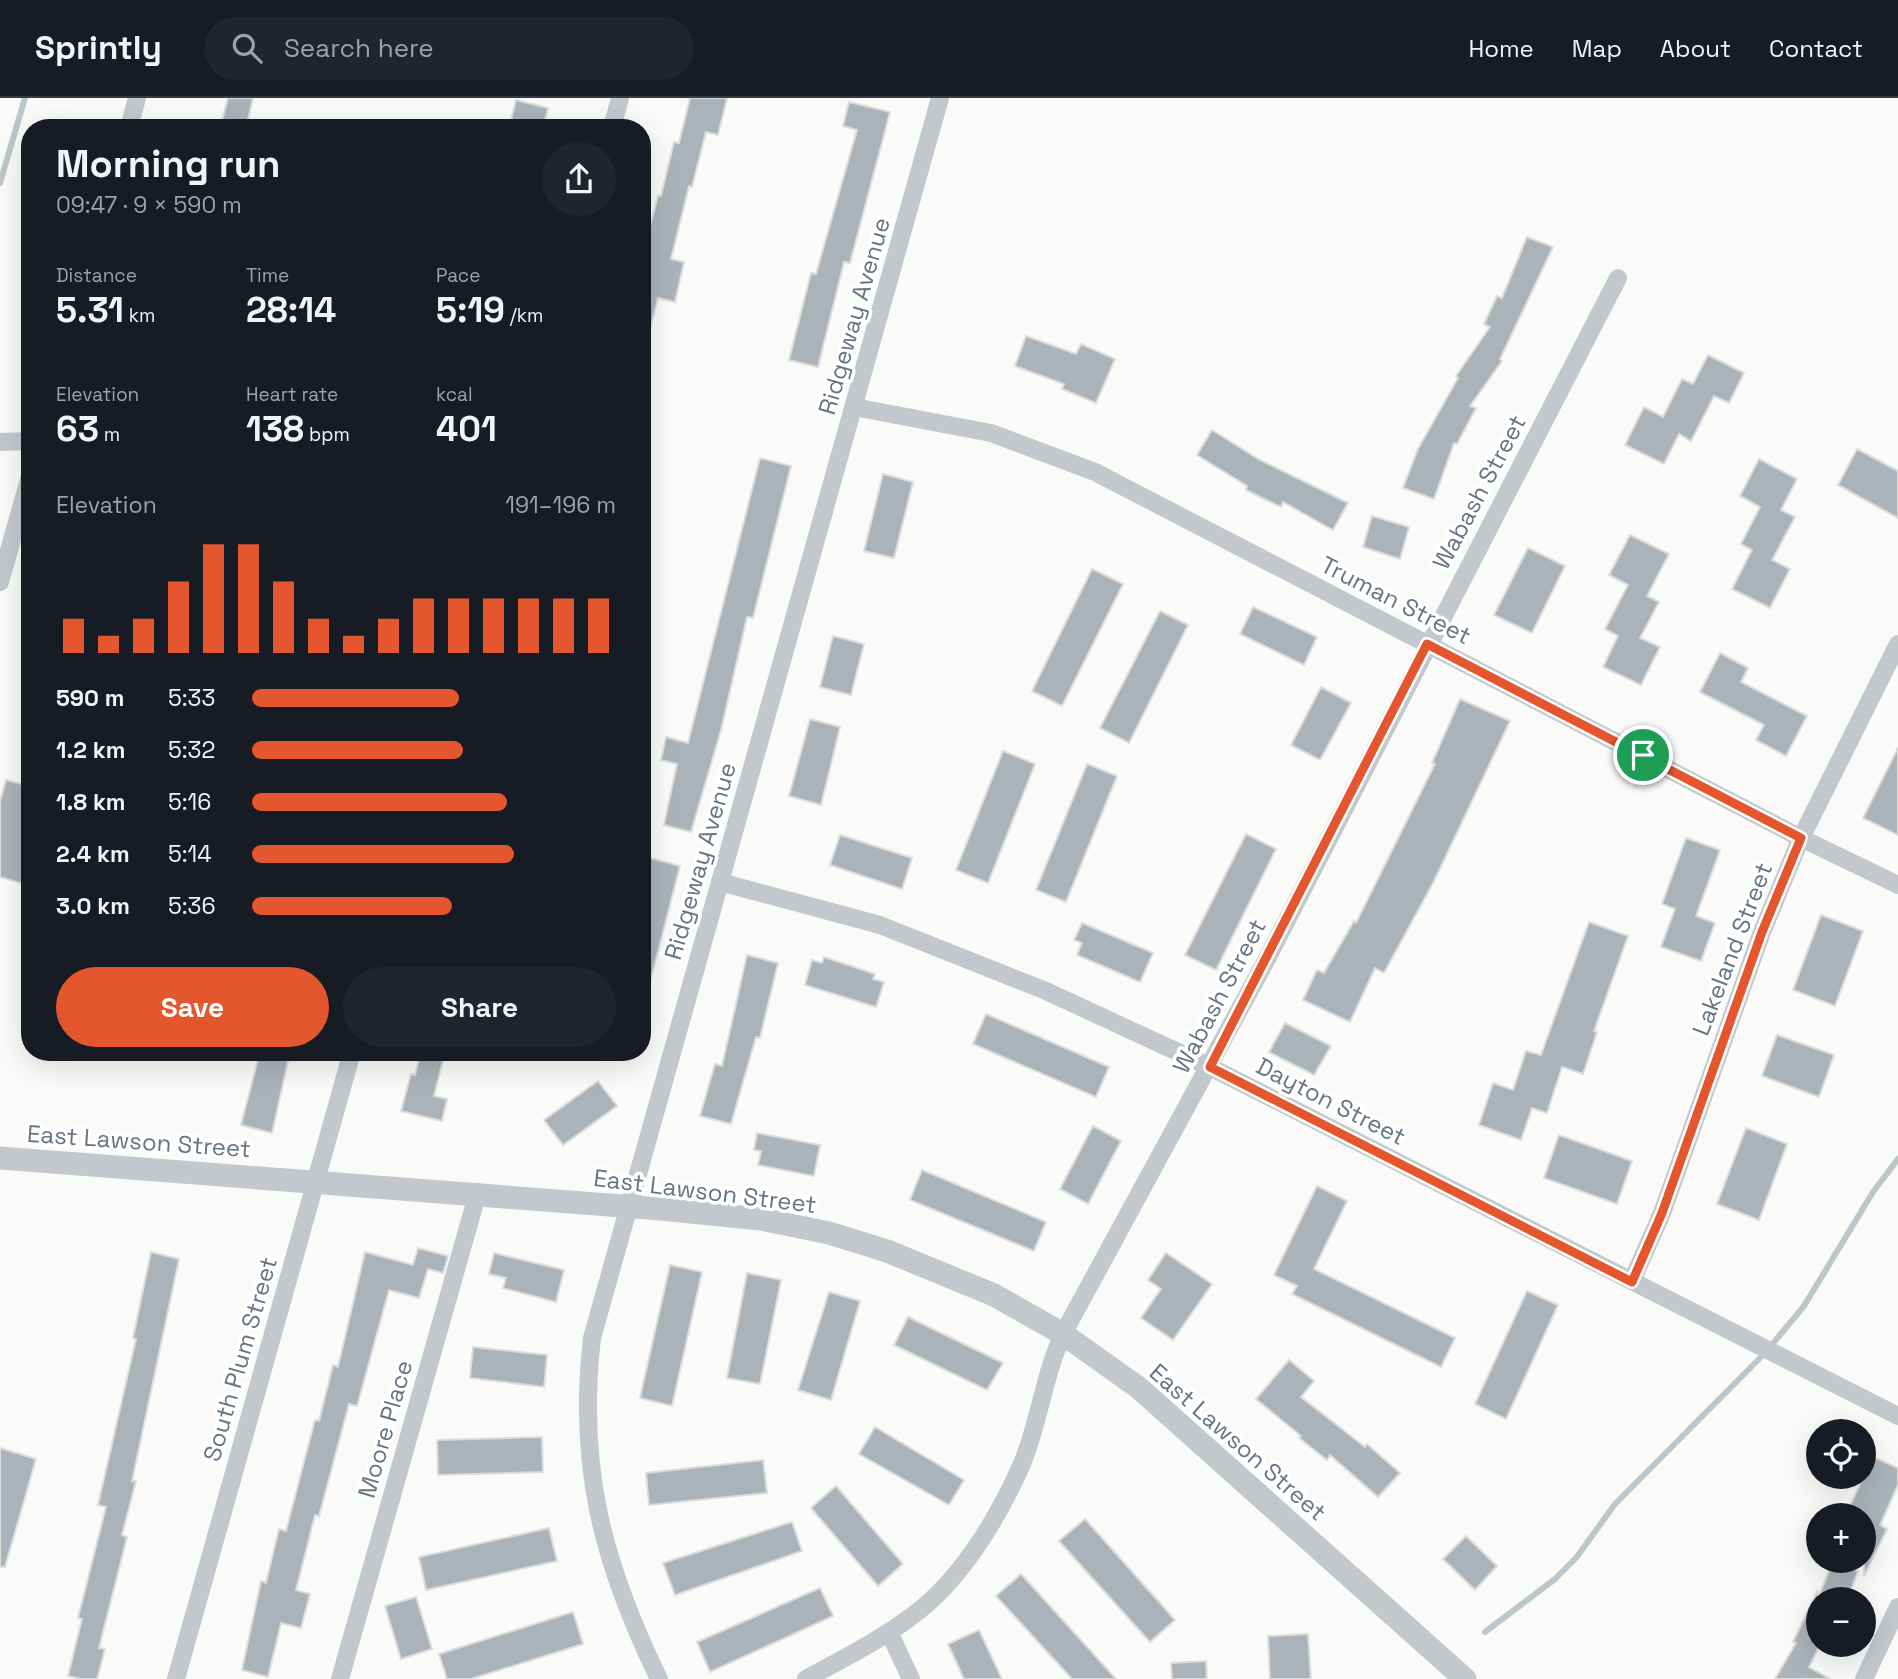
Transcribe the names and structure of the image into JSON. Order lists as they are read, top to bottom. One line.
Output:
{"streets":{"street":["Ridgeway Avenue","Wabash Street","Truman Street","Lakeland Street","Dayton Street","East Lawson Street","South Plum Street","Moore Place"]},"crossings":[["Ridgeway Avenue","Truman Street"],["Ridgeway Avenue","Dayton Street"],["Ridgeway Avenue","East Lawson Street"],["Wabash Street","Truman Street"],["Wabash Street","Dayton Street"],["Wabash Street","East Lawson Street"],["Truman Street","Lakeland Street"],["Lakeland Street","Dayton Street"],["East Lawson Street","South Plum Street"],["East Lawson Street","Moore Place"]],"page":{"header":"Sprintly","search":"Search here","nav":["Home","Map","About","Contact"],"heading":["Morning run","09:47 · 9 × 590 m"],"stats":[["Distance","5.31 km"],["Time","28:14"],["Pace","5:19 /km"],["Elevation","63 m"],["Heart rate","138 bpm"],["kcal","401"]],"chart":["Elevation","191–196 m"],"list":[{"name":"590 m","note":"5:33"},{"name":"1.2 km","note":"5:32"},{"name":"1.8 km","note":"5:16"},{"name":"2.4 km","note":"5:14"},{"name":"3.0 km","note":"5:36"}],"buttons":["Save","Share"],"map_buttons":["+","−"]}}
